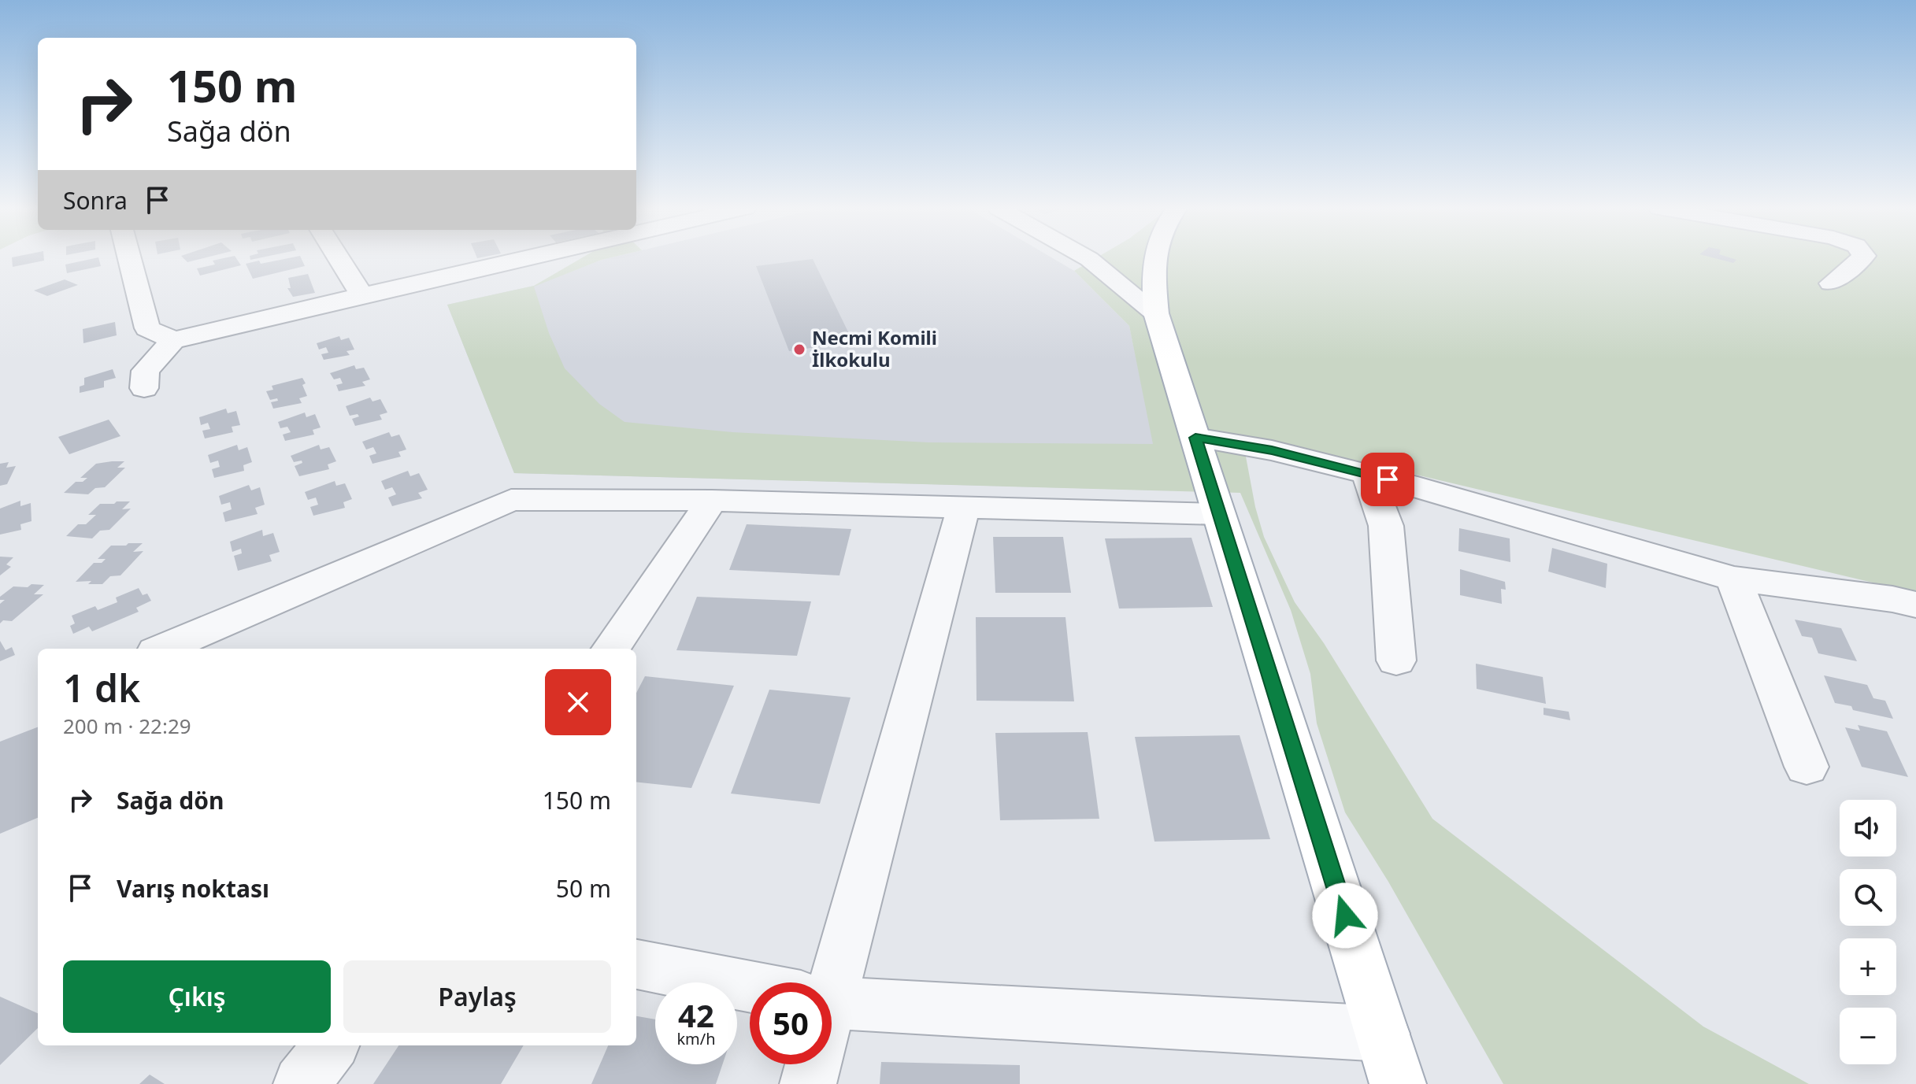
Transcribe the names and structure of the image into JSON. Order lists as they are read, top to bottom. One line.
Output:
{"places":["Necmi Komili İlkokulu"],"page":{"turn":["150 m","Sağa dön"],"then":"Sonra","heading":["1 dk","200 m · 22:29"],"list":[{"name":"Sağa dön","value":"150 m"},{"name":"Varış noktası","value":"50 m"}],"map_buttons":["+","−"],"buttons":["Çıkış","Paylaş"],"speed":"42 km/h","limit":"50"}}
